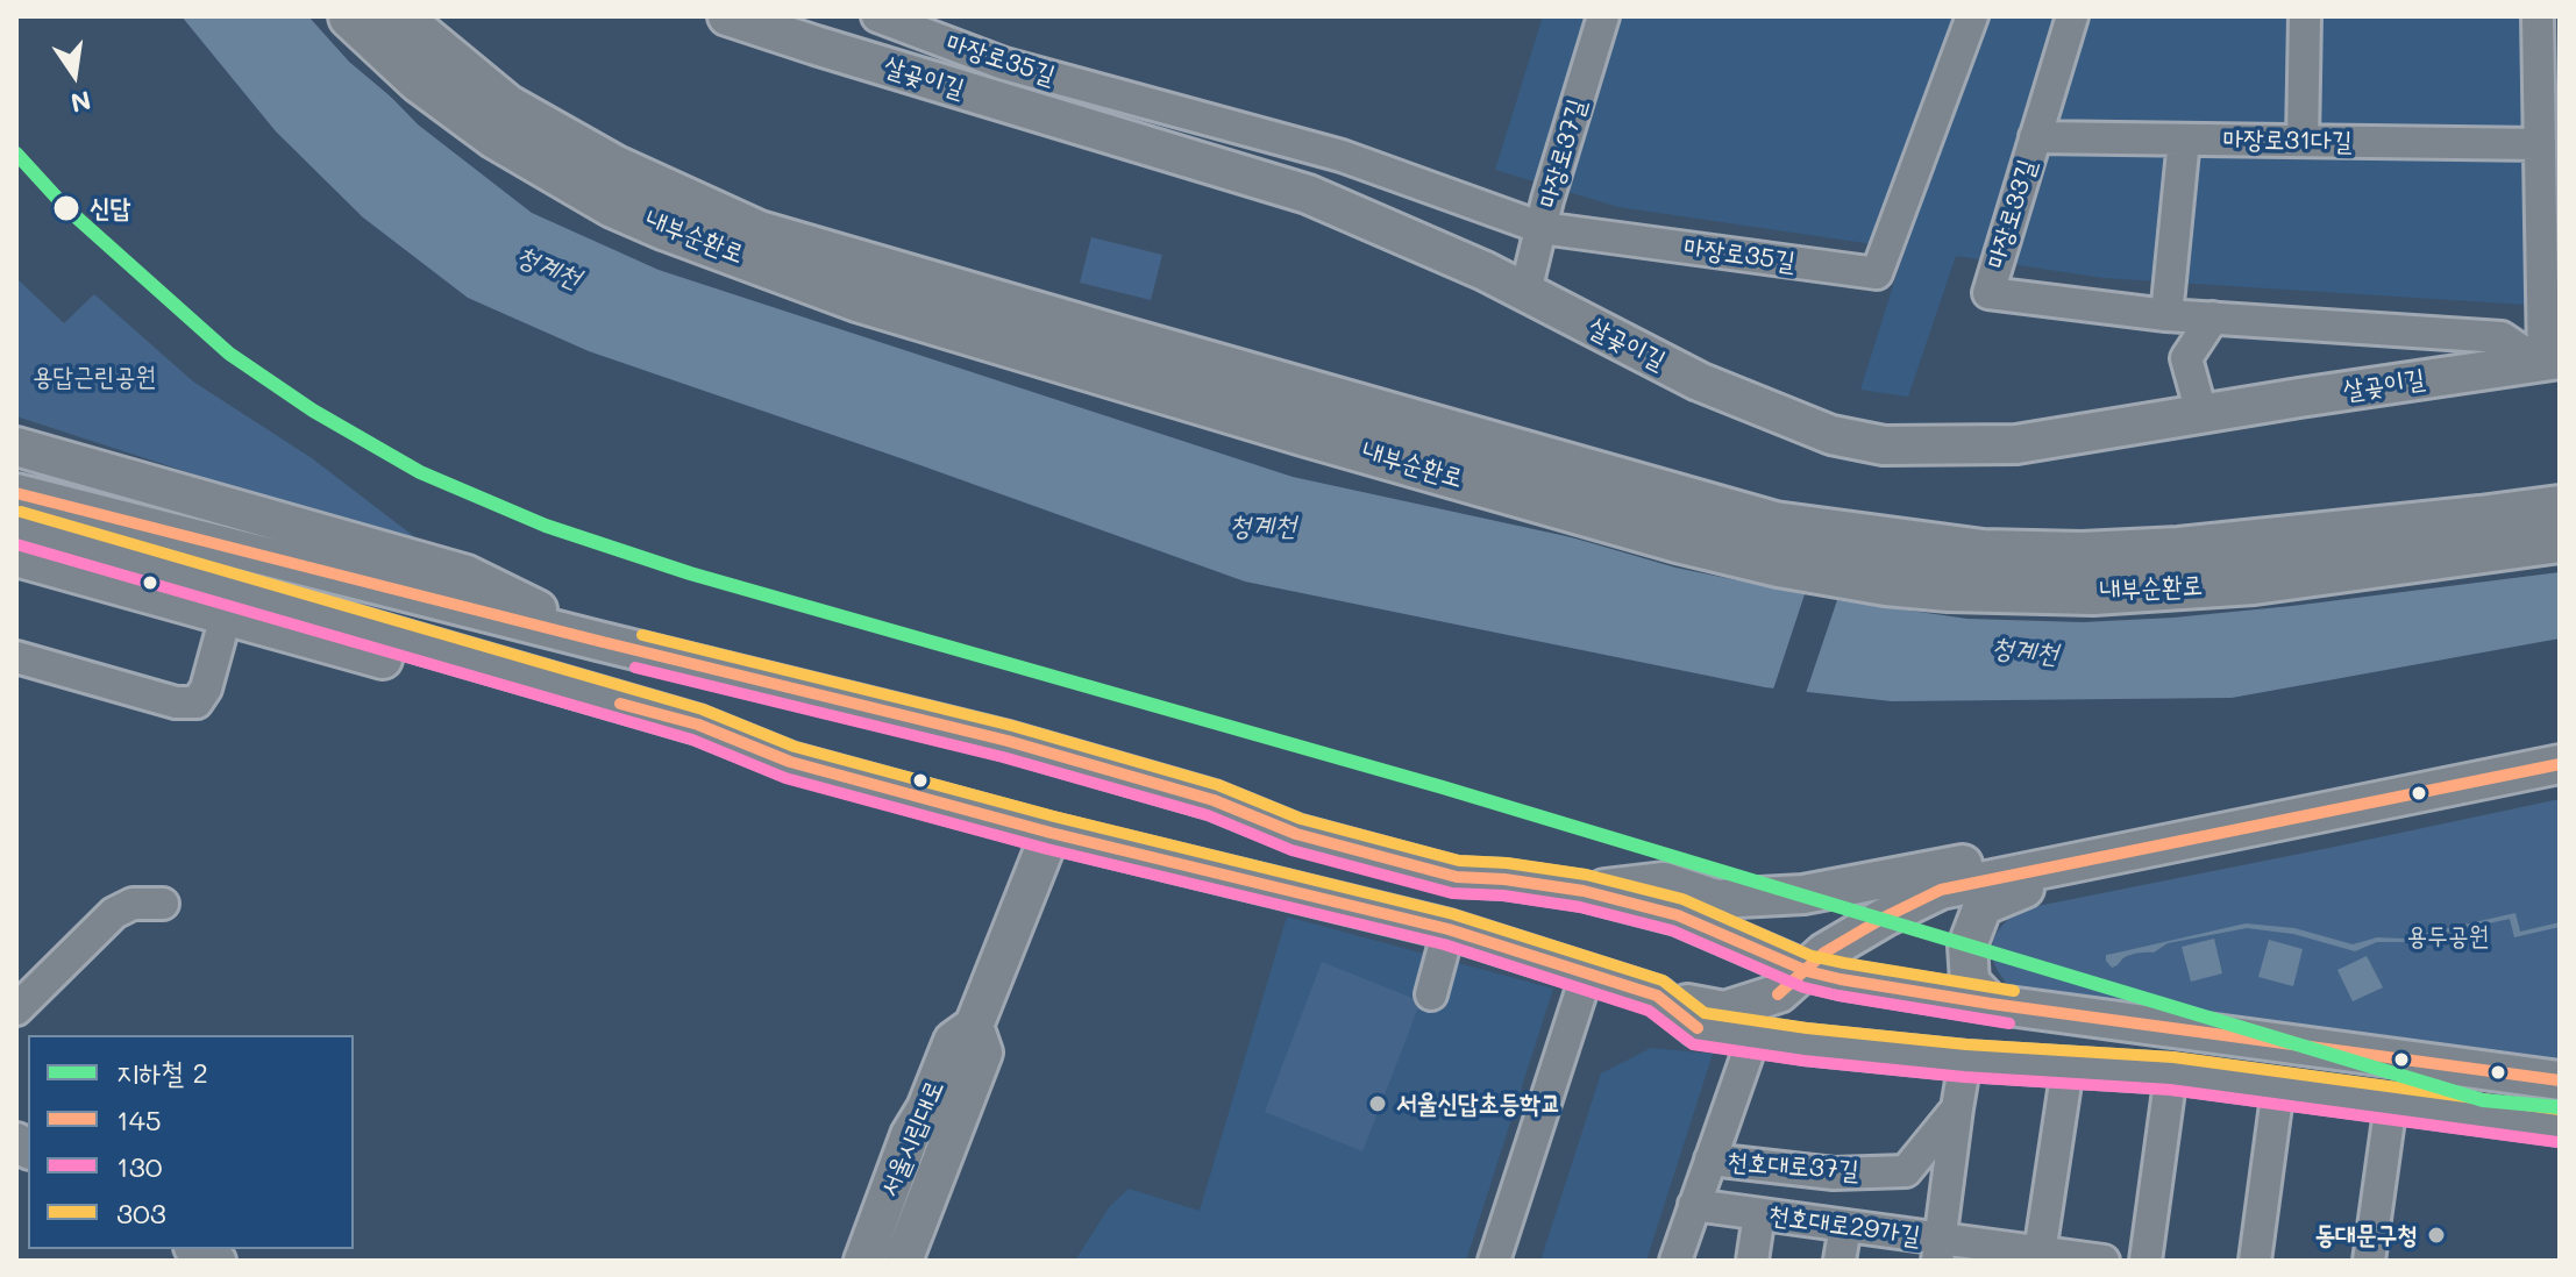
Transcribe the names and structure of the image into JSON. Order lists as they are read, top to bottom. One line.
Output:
{"streets":{"highway":["내부순환로"],"main road":["살곶이길","서울시립대로"],"street":["마장로35길","마장로31다길","마장로37길","마장로33길","천호대로37길","천호대로29가길"]},"crossings":[["마장로35길","마장로37길"],["살곶이길","마장로37길"],["살곶이길","마장로33길"],["마장로31다길","마장로33길"],["천호대로37길","천호대로29가길"]],"water":["청계천"],"parks":["용답근린공원","용두공원"],"places":["신답","서울신답초등학교","동대문구청"],"lines":["metro line 2","transit line 145","transit line 303","transit line 130"],"legend":["지하철 2","145","130","303"],"north":"bottom"}
